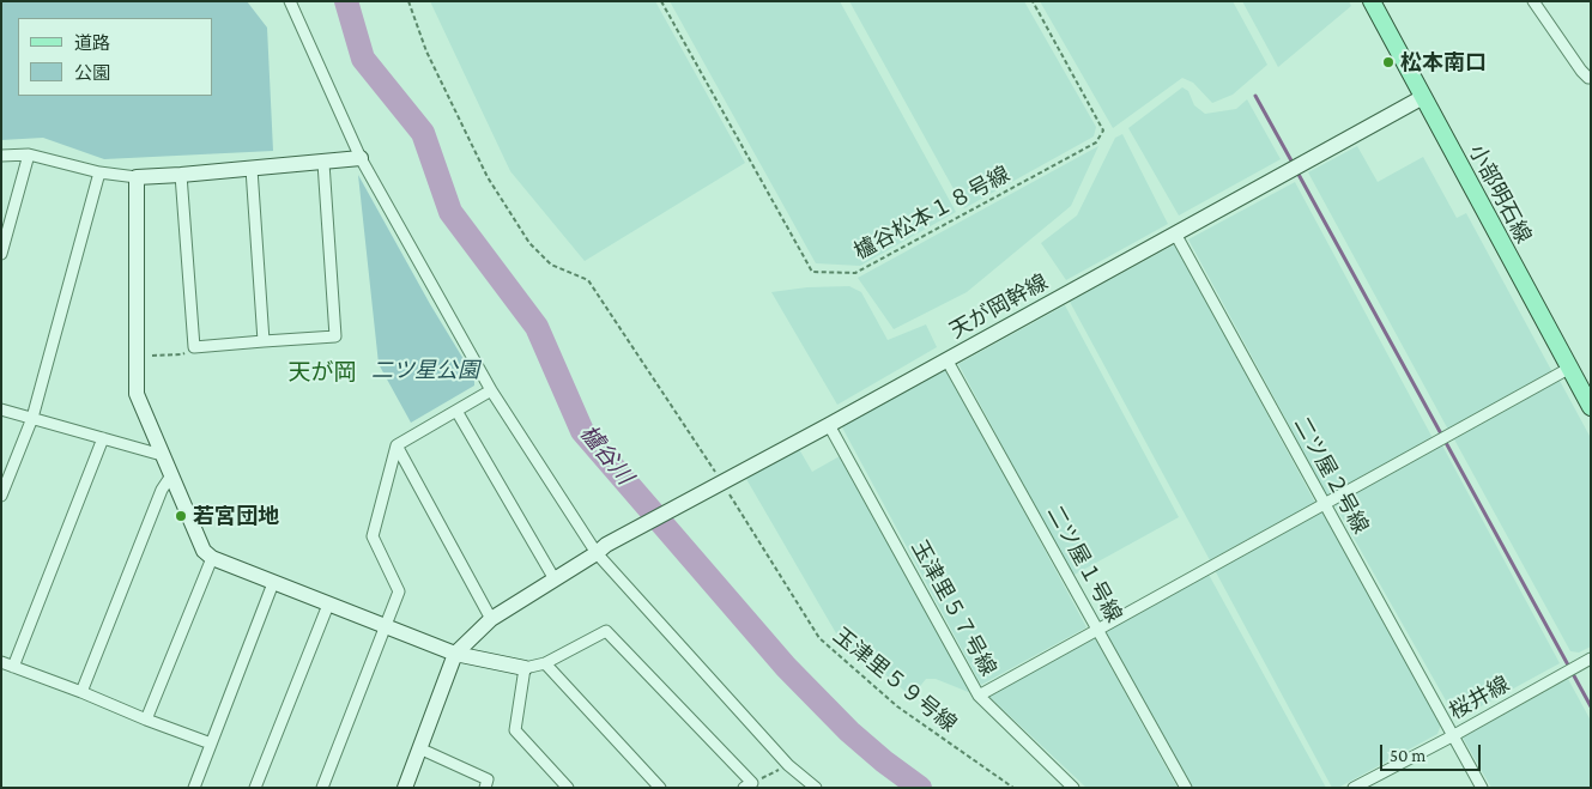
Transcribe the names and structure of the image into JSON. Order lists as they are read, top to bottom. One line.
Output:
{"streets":{"main road":["小部明石線"],"street":["天が岡幹線","二ツ屋２号線","二ツ屋１号線","玉津里５７号線","桜井線"],"path":["櫨谷松本１８号線","玉津里５９号線"]},"crossings":[["小部明石線","天が岡幹線"],["天が岡幹線","二ツ屋２号線"],["天が岡幹線","二ツ屋１号線"],["天が岡幹線","玉津里５７号線"],["天が岡幹線","玉津里５９号線"],["二ツ屋２号線","桜井線"]],"districts":["天が岡"],"water":["櫨谷川"],"parks":["二ツ星公園"],"places":["松本南口","若宮団地"],"legend":["道路","公園"],"scale_bar":"50 m"}
